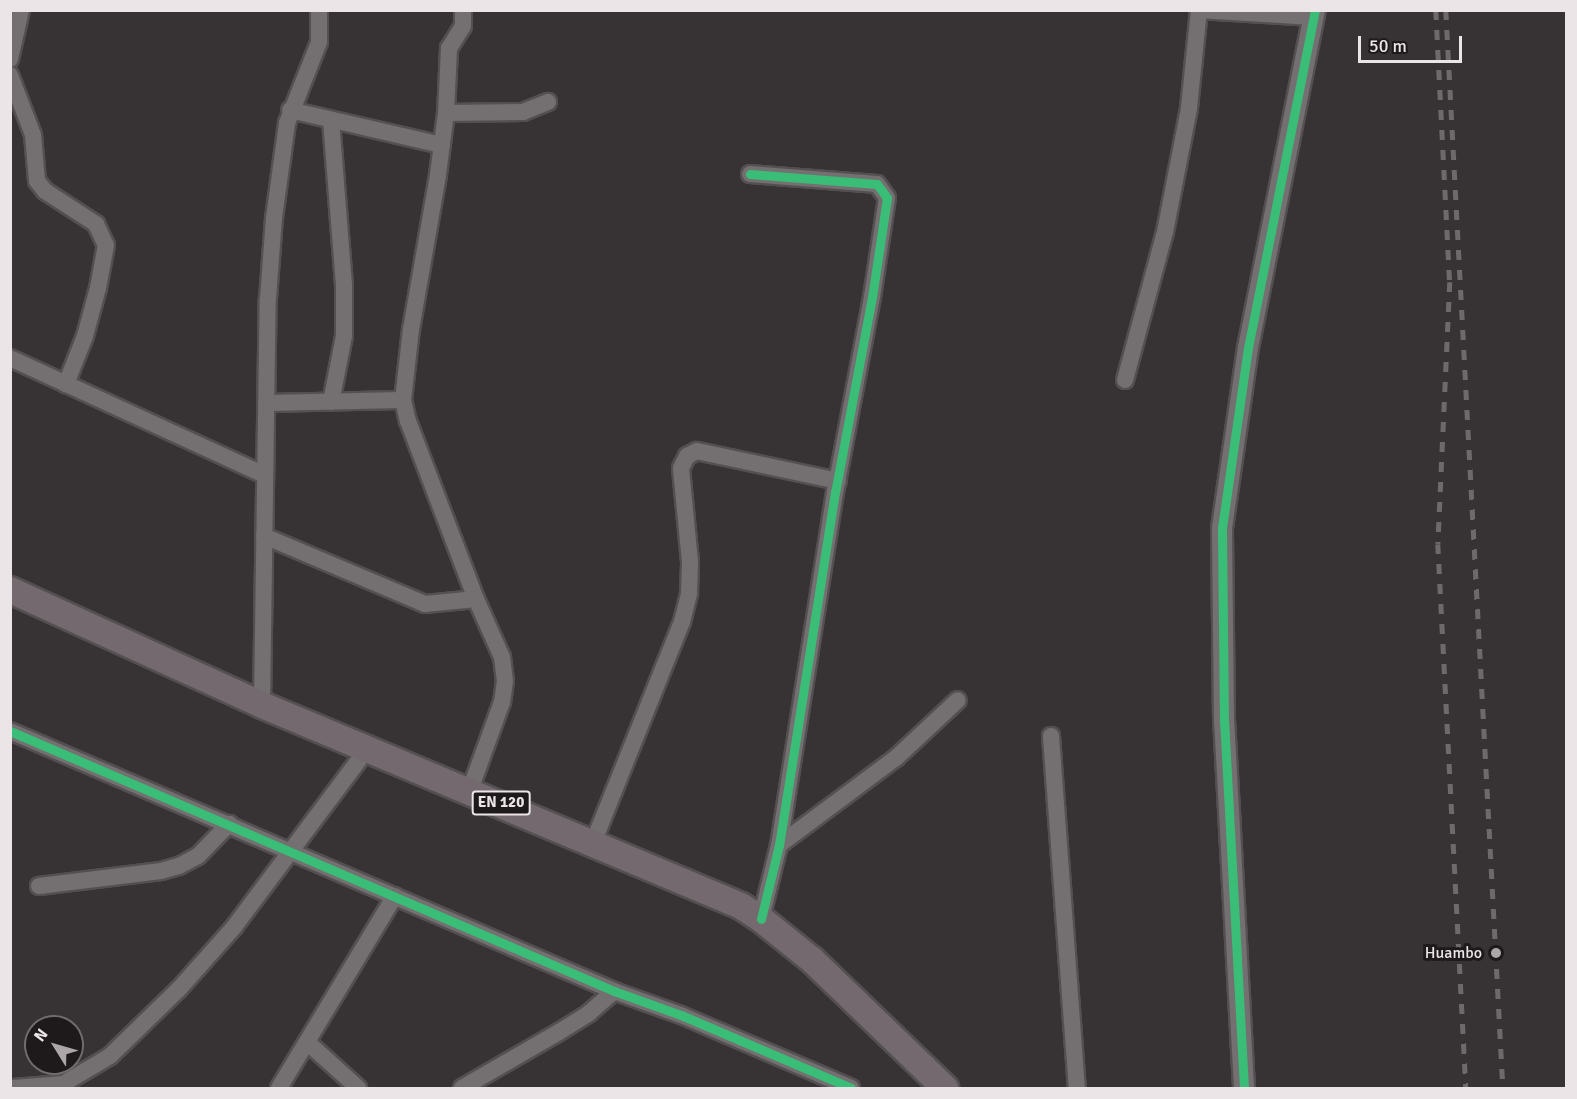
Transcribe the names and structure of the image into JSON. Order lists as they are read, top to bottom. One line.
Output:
{"streets":{"main road":["EN 120"]},"places":["Huambo"],"scale_bar":"50 m","north":"top left"}
